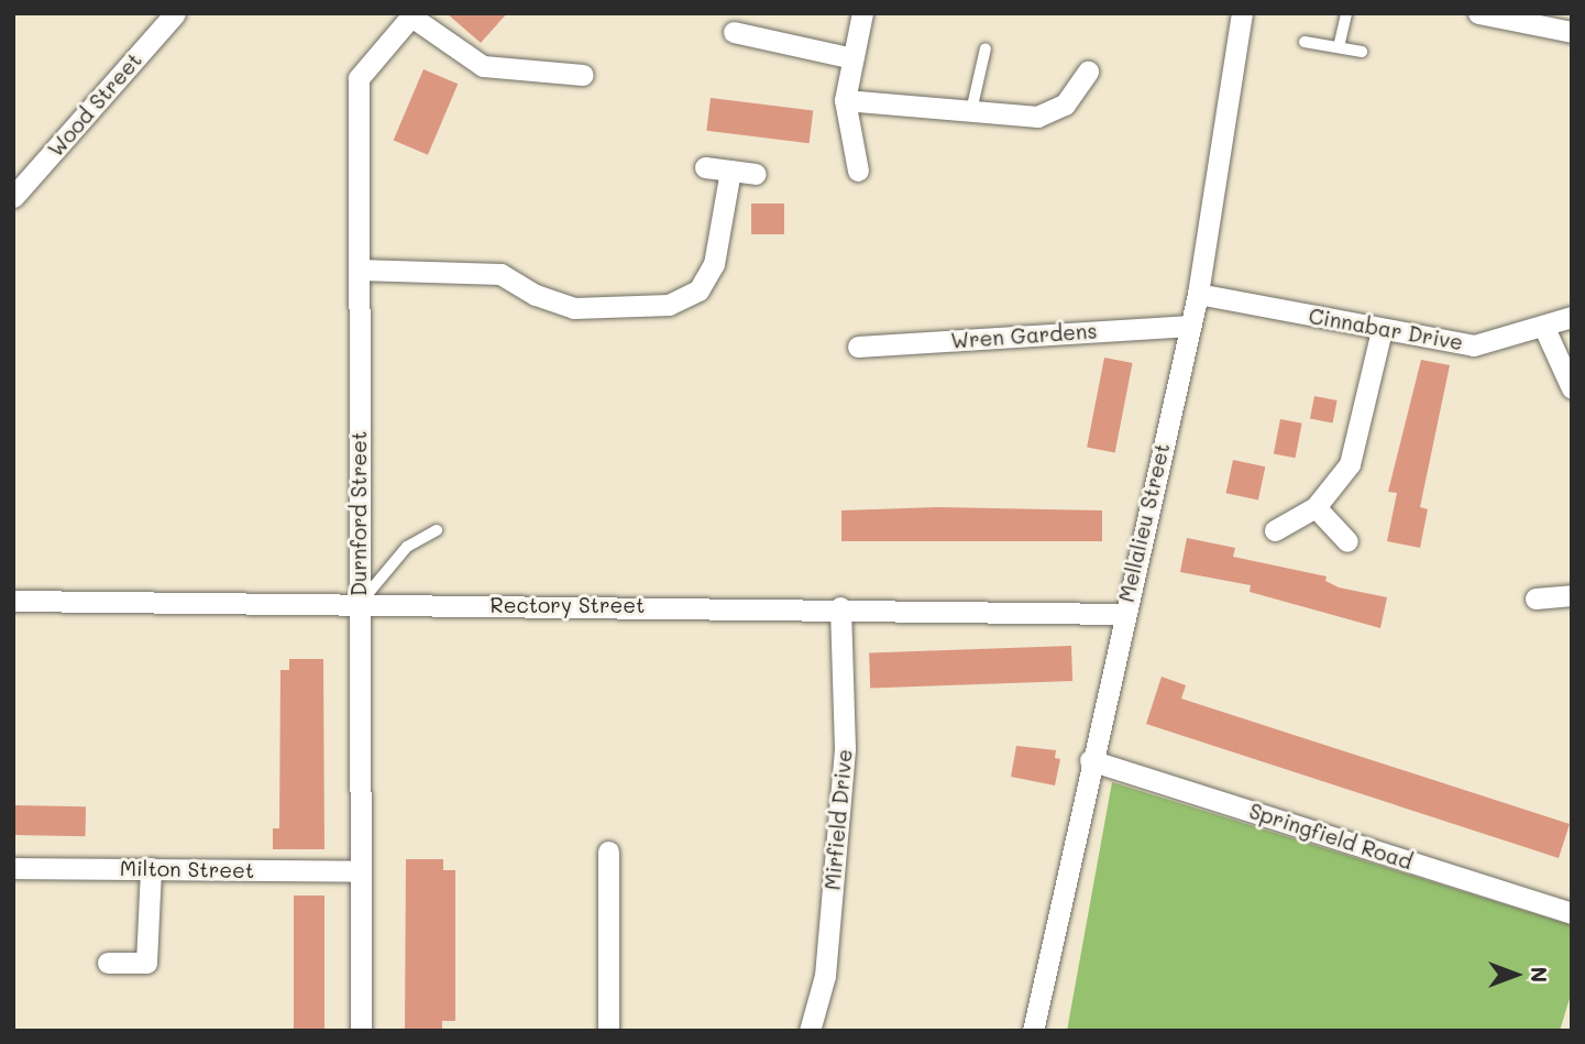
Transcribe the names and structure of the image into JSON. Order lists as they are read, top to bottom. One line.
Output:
{"streets":{"street":["Wood Street","Cinnabar Drive","Wren Gardens","Durnford Street","Mellalieu Street","Rectory Street","Mirfield Drive","Springfield Road","Milton Street"]},"crossings":[["Cinnabar Drive","Mellalieu Street"],["Wren Gardens","Mellalieu Street"],["Durnford Street","Rectory Street"],["Durnford Street","Milton Street"],["Mellalieu Street","Rectory Street"],["Mellalieu Street","Springfield Road"],["Rectory Street","Mirfield Drive"]],"north":"right"}
